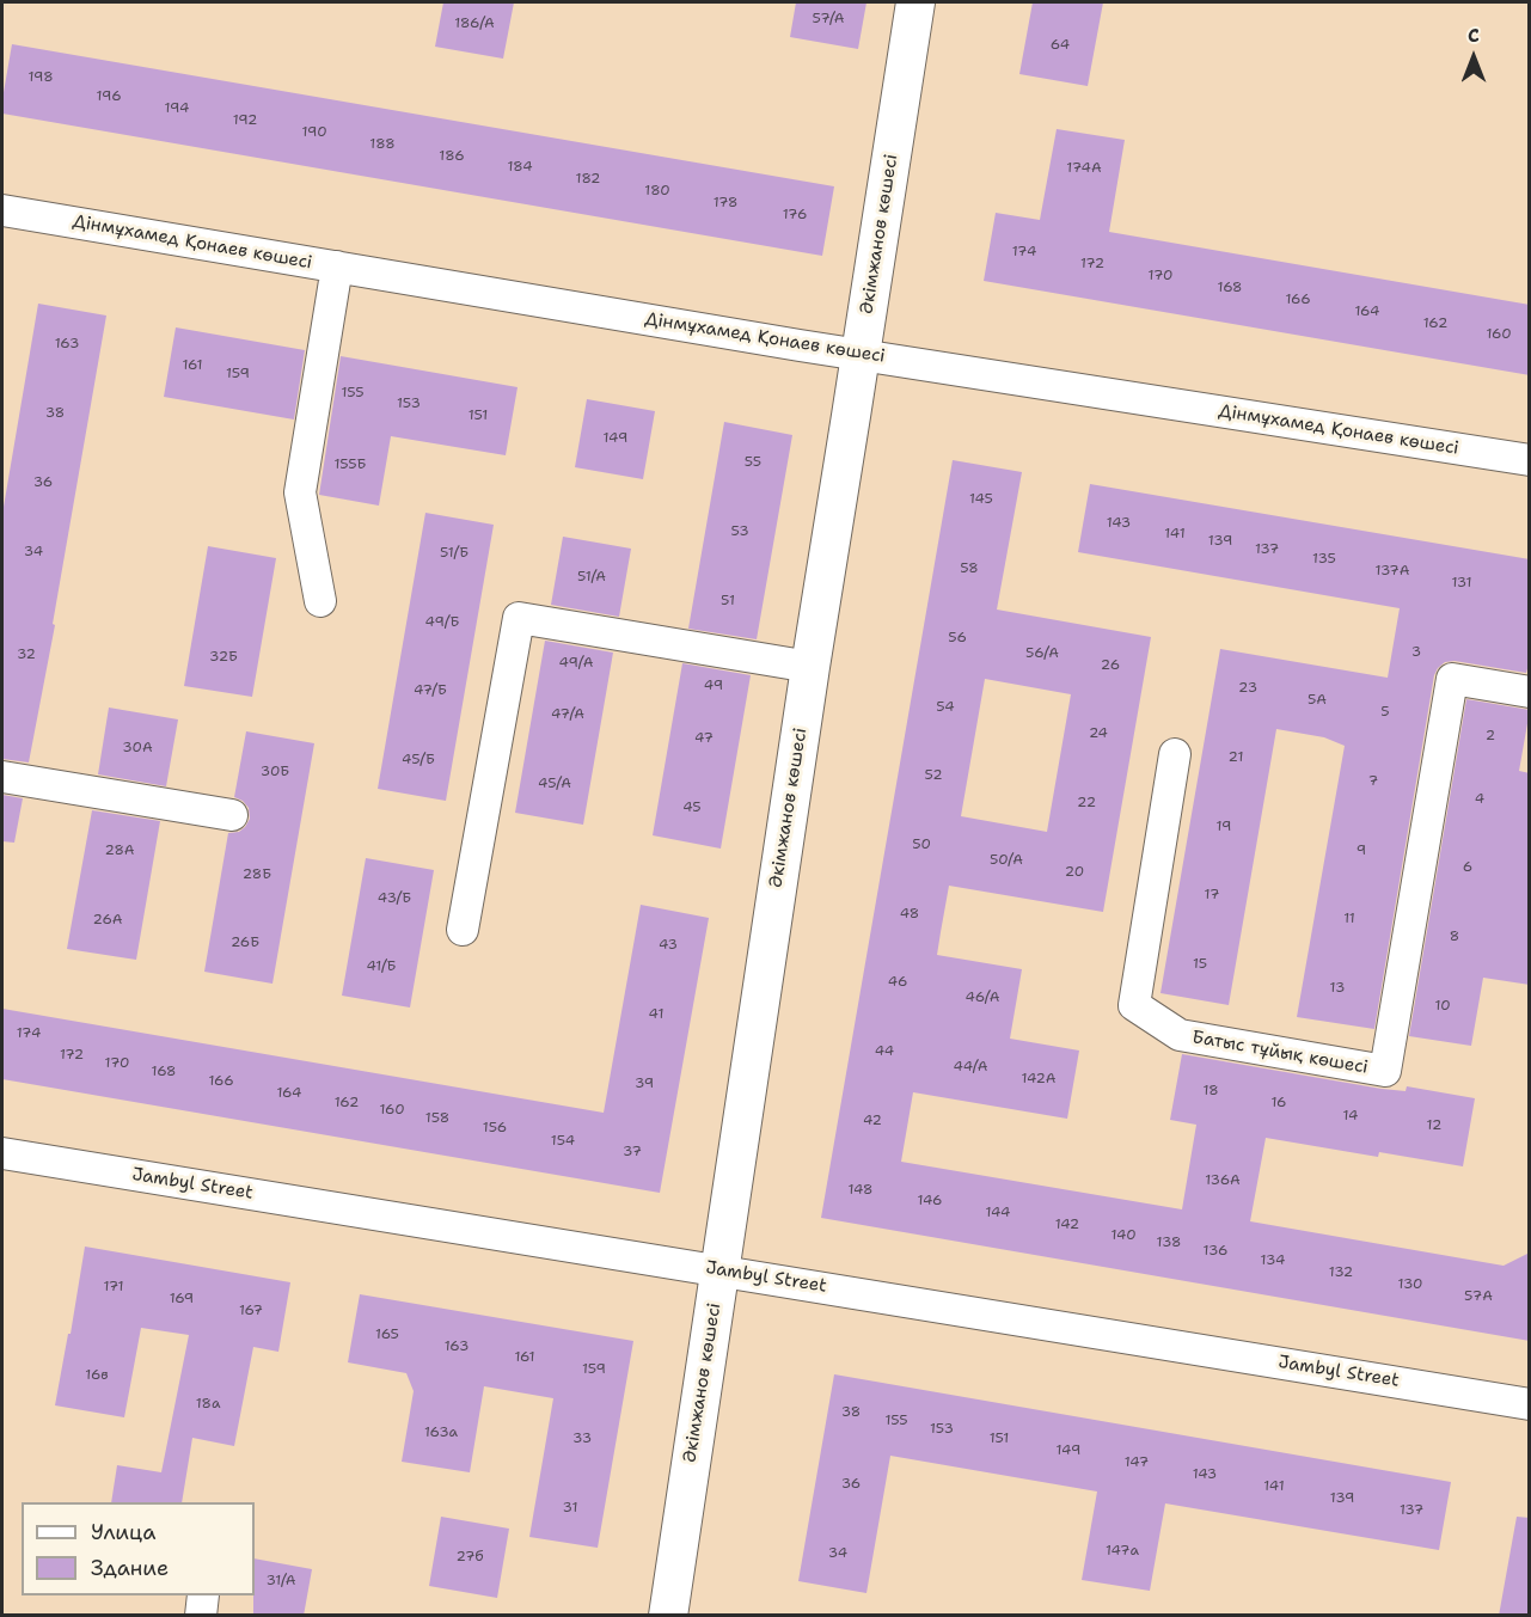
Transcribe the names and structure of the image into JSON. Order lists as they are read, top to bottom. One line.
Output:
{"streets":{"main road":["Әкімжанов көшесі"],"street":["Дінмұхамед Қонаев көшесі","Батыс тұйық көшесі","Jambyl Street"]},"crossings":[["Әкімжанов көшесі","Дінмұхамед Қонаев көшесі"],["Әкімжанов көшесі","Jambyl Street"]],"house_numbers":["57/А","186/А","64","198","196","194","192","190","188","186","184","174А","182","180","178","176","174","172","170","168","166","164","162","160","163","161","159","155","153","38","151","149","55","155Б","36","145","143","53","141","139","137","34","51/Б","135","58","137А","51/А","131","51","49/Б","56","3","56/А","32","32Б","49/А","26","49","23","47/Б","5А","54","5","47/А","24","2","47","30А","21","45/Б","30Б","52","7","45/А","4","22","45","19","50","28А","9","50/А","6","20","28Б","17","43/Б","48","11","26А","8","26Б","43","15","41/Б","46","13","46/А","10","41","174","44","172","170","44/А","168","142А","166","39","18","164","162","16","160","14","158","42","12","156","154","37","136А","148","146","144","142","140","138","136","134","132","130","171","57А","169","167","165","163","161","159","16в","18а","38","155","153","163а","33","151","149","147","143","36","141","139","31","137","147а","34","27б","31/А"],"legend":["Улица","Здание"],"north":"top"}
